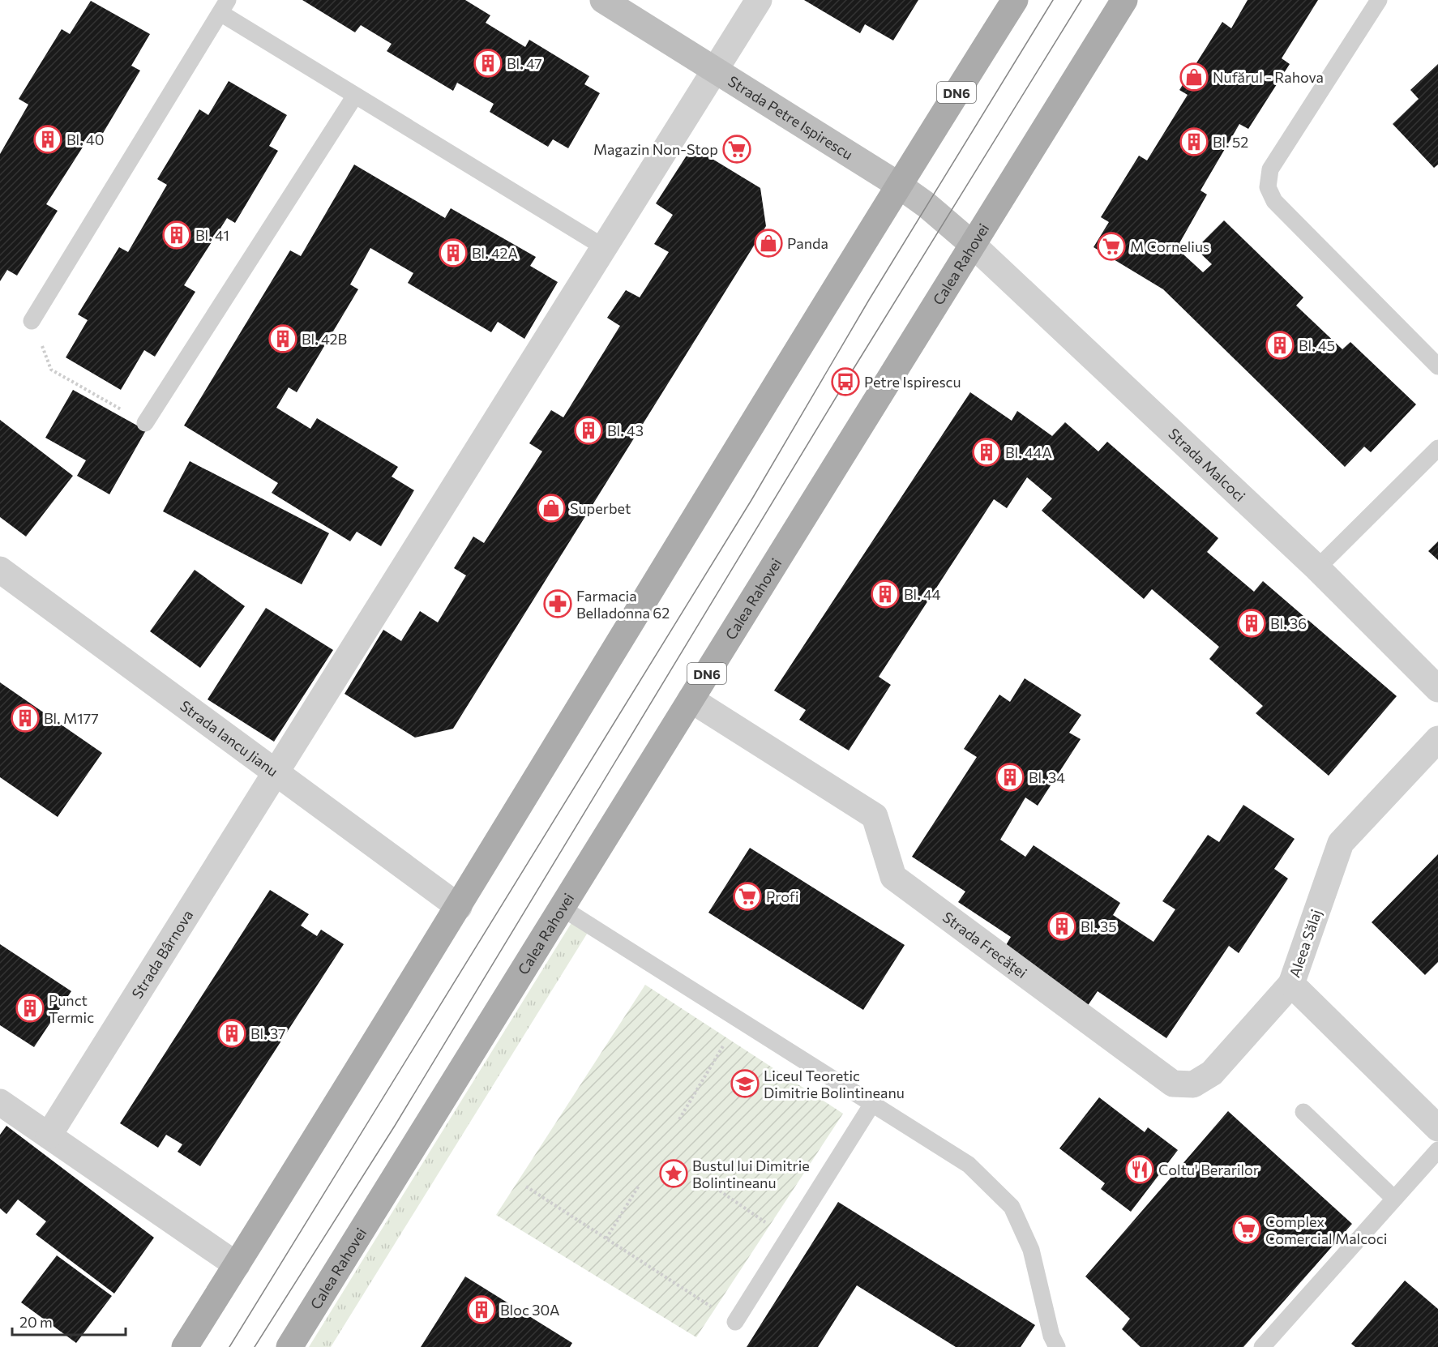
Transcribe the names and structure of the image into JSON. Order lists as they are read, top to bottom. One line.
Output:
{"streets":{"main road":["DN6","Calea Rahovei"],"street":["Strada Petre Ispirescu","Strada Malcoci","Strada Iancu Jianu","Aleea Sălaj","Strada Frecăței","Strada Bârnova"]},"crossings":[["DN6","Strada Petre Ispirescu"],["DN6","Strada Iancu Jianu"],["Strada Petre Ispirescu","Calea Rahovei"],["Strada Petre Ispirescu","Strada Malcoci"],["Calea Rahovei","Strada Malcoci"],["Calea Rahovei","Strada Frecăței"],["Strada Iancu Jianu","Strada Bârnova"],["Aleea Sălaj","Strada Frecăței"]],"places":{"building":["Bl. 47","Bl. 40","Bl. 52","Bl. 41","Bl. 42A","Bl. 42B","Bl. 45","Bl. 43","Bl. 44A","Bl. 44","Bl. 36","Bl. M177","Bl. 34","Bl. 35","Punct Termic","Bl. 37","Bloc 30A"],"shop":["Nufărul - Rahova","Panda","Superbet"],"supermarket":["Magazin Non-Stop","M Cornelius","Profi","Complex Comercial Malcoci"],"bus stop":["Petre Ispirescu"],"pharmacy":["Farmacia Belladonna 62"],"school or university":["Liceul Teoretic Dimitrie Bolintineanu"],"restaurant":["Coltu' Berarilor"],"place":["Bustul lui Dimitrie Bolintineanu"]},"scale_bar":"20 m"}
